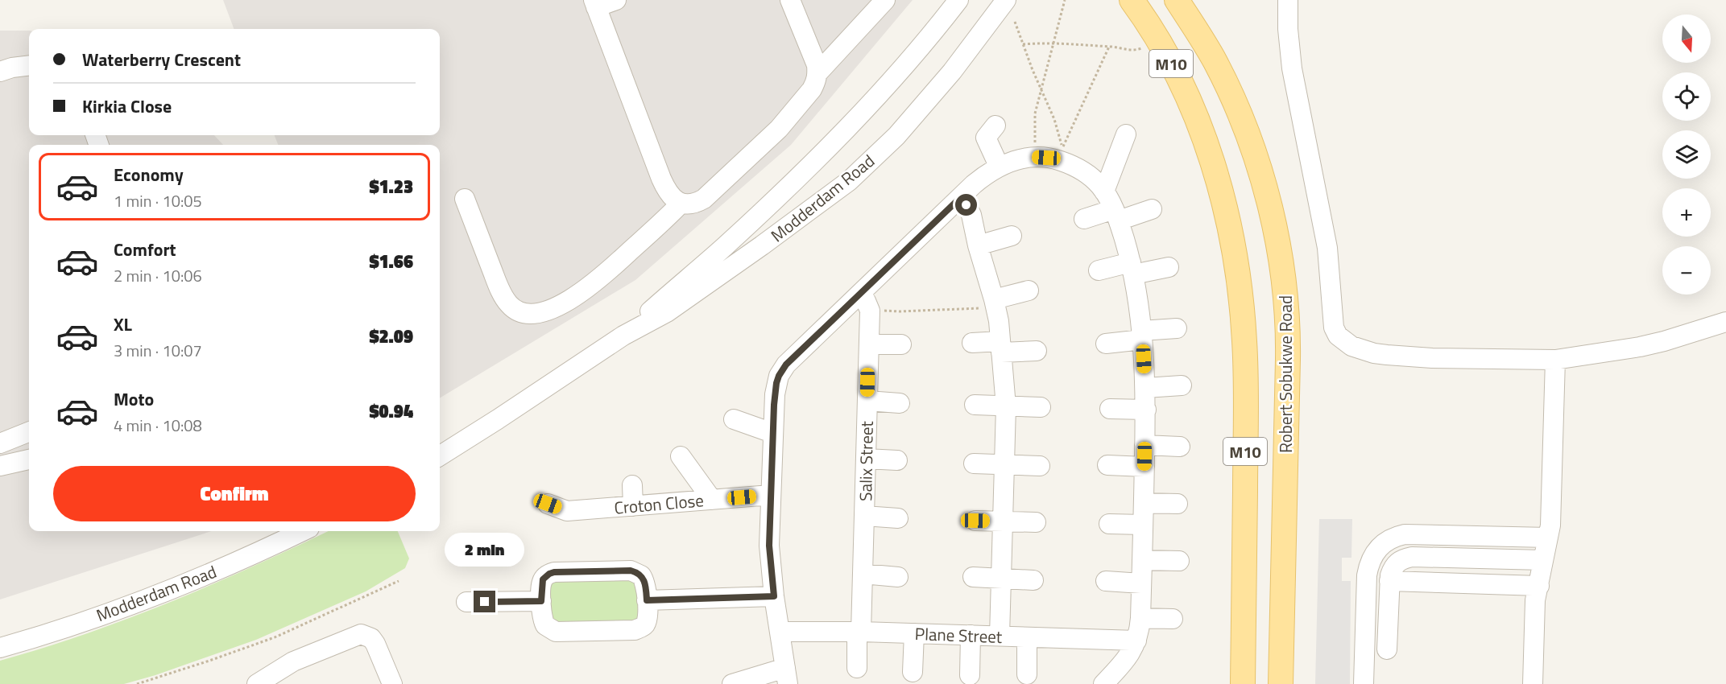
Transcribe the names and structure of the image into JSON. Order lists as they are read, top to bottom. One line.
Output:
{"streets":{"main road":["M10","Robert Sobukwe Road"],"street":["Modderdam Road","Salix Street","Croton Close","Plane Street"]},"crossings":[["Salix Street","Plane Street"]],"north":"bottom","page":{"map_buttons":["+","−"],"banner":["Waterberry Crescent","Kirkia Close"],"list":[{"name":"Economy","note":"1 min · 10:05","value":"$1.23"},{"name":"Comfort","note":"2 min · 10:06","value":"$1.66"},{"name":"XL","note":"3 min · 10:07","value":"$2.09"},{"name":"Moto","note":"4 min · 10:08","value":"$0.94"}],"buttons":"Confirm","bubble":"2 min"}}
